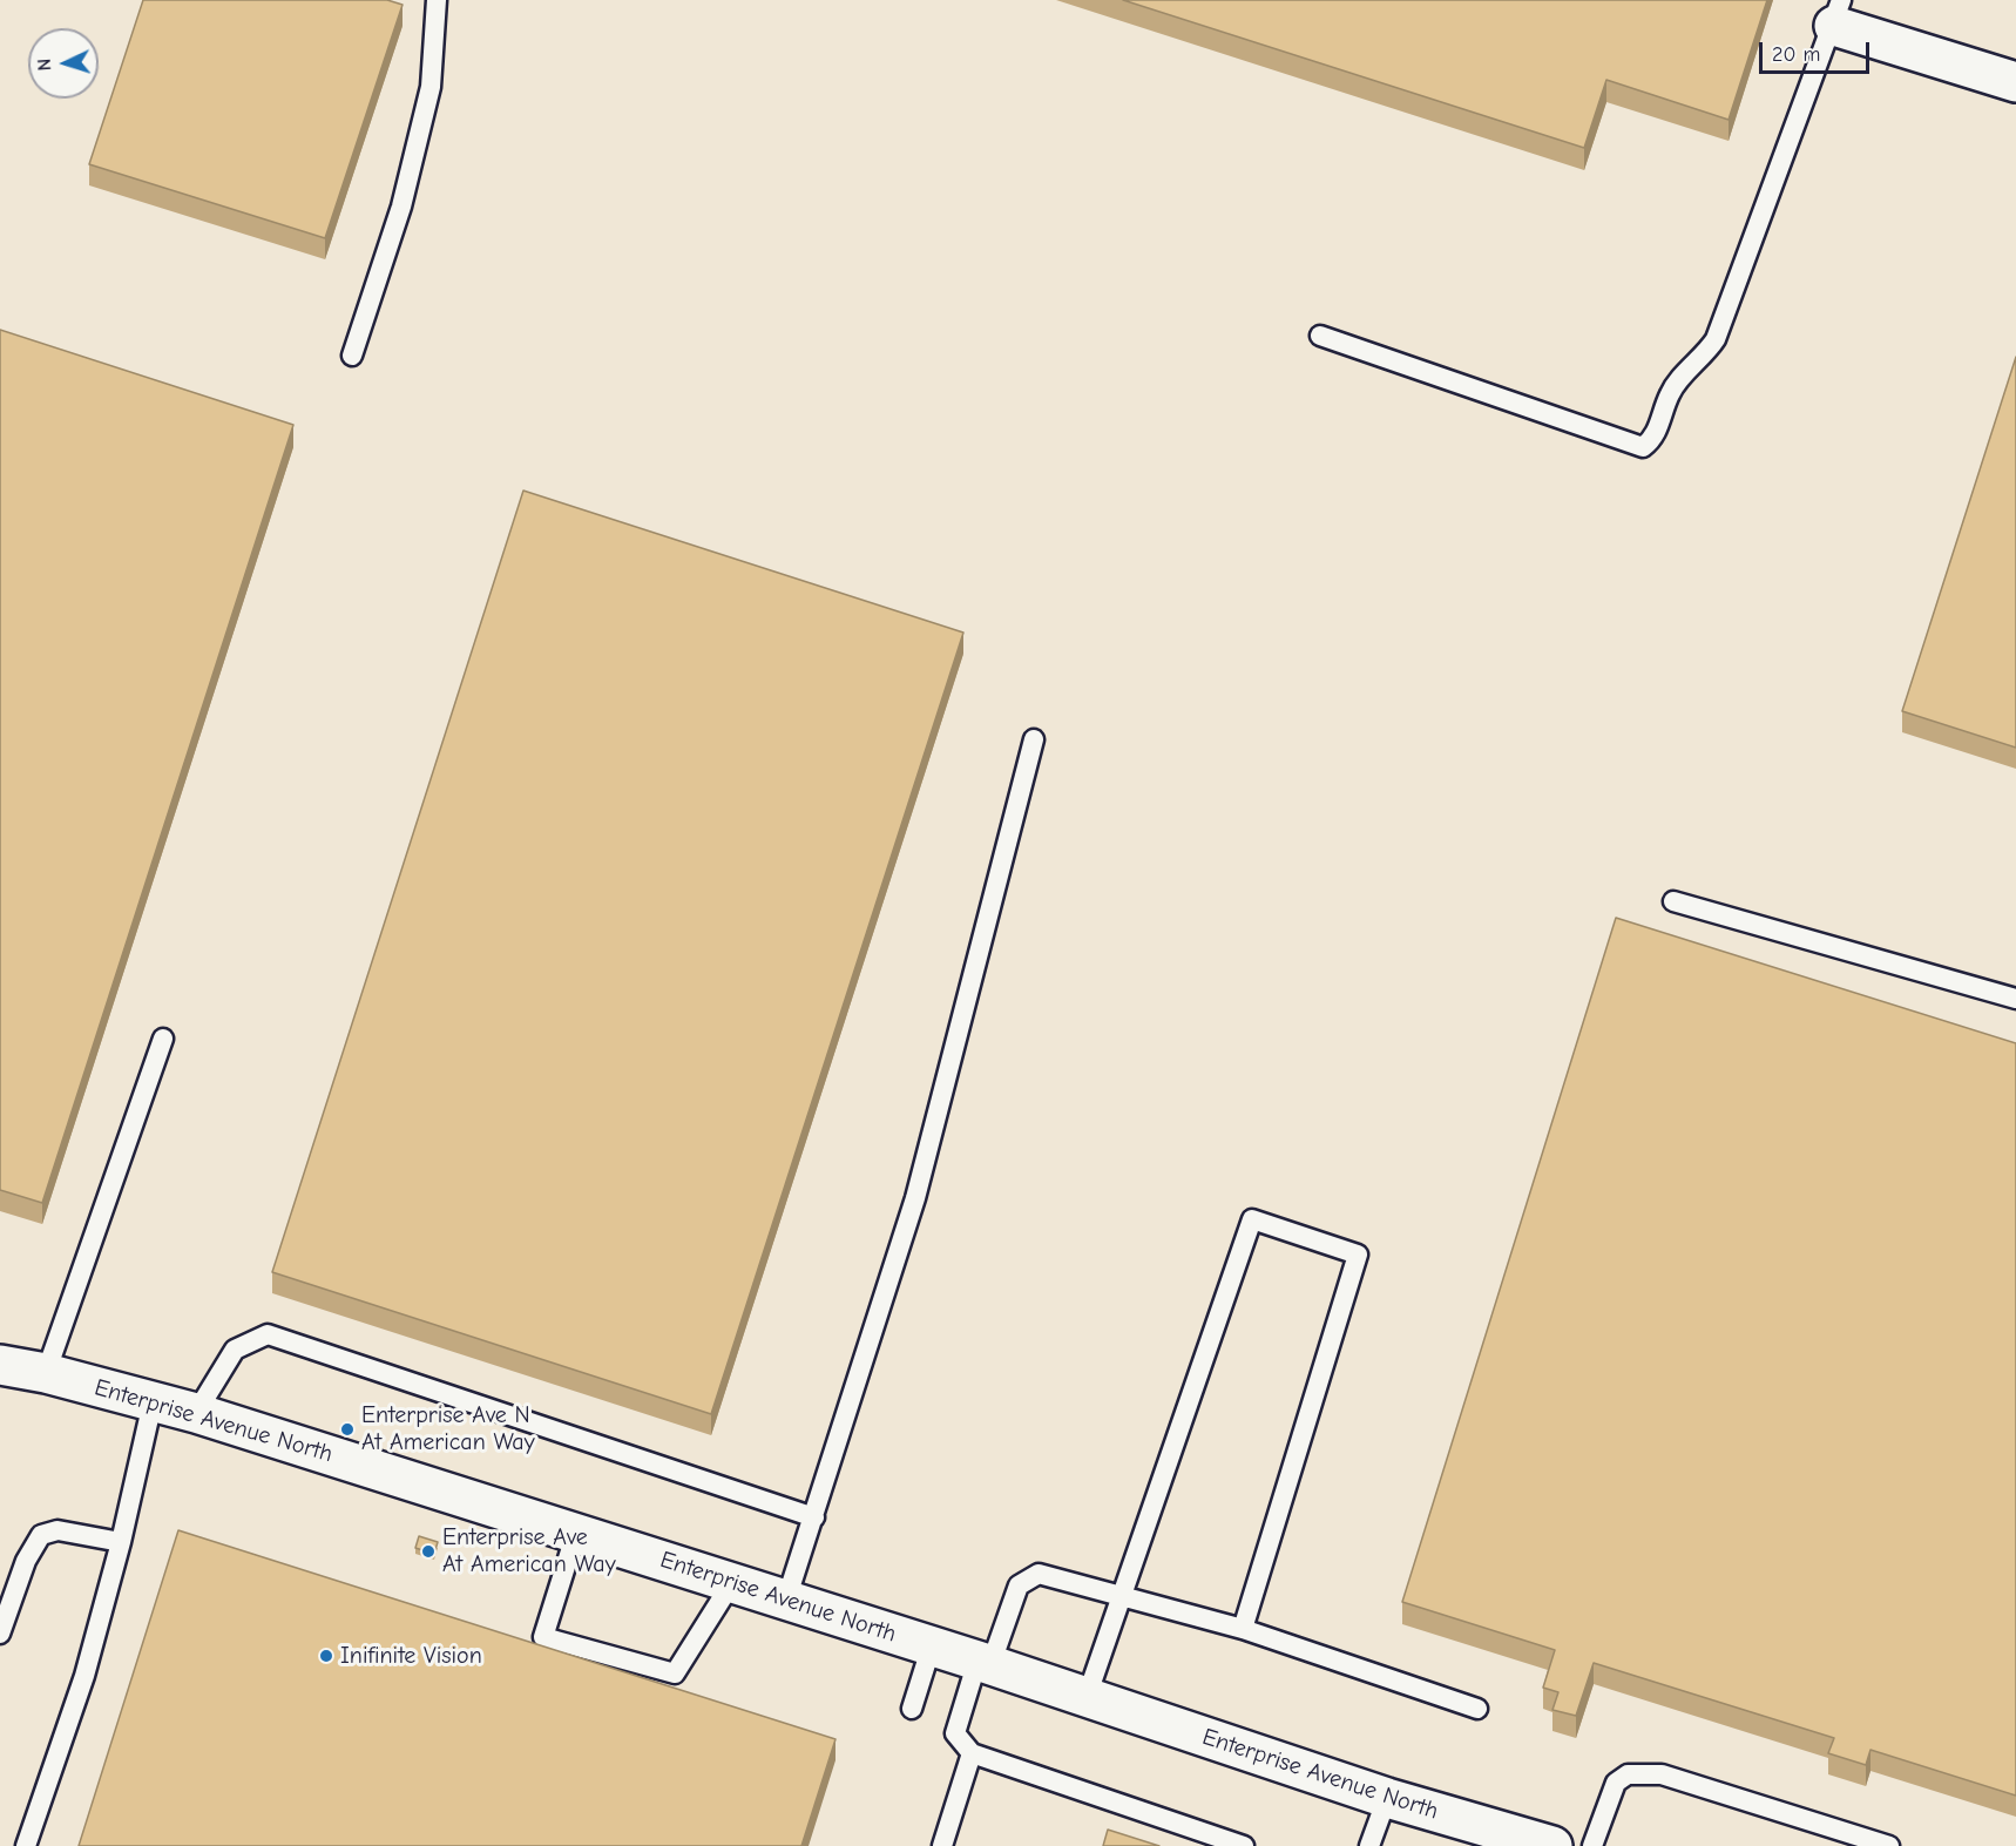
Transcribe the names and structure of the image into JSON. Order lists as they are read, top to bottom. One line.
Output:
{"streets":{"street":["Enterprise Avenue North"]},"places":["Enterprise Ave N At American Way","Enterprise Ave At American Way","Inifinite Vision"],"scale_bar":"20 m","north":"left"}
